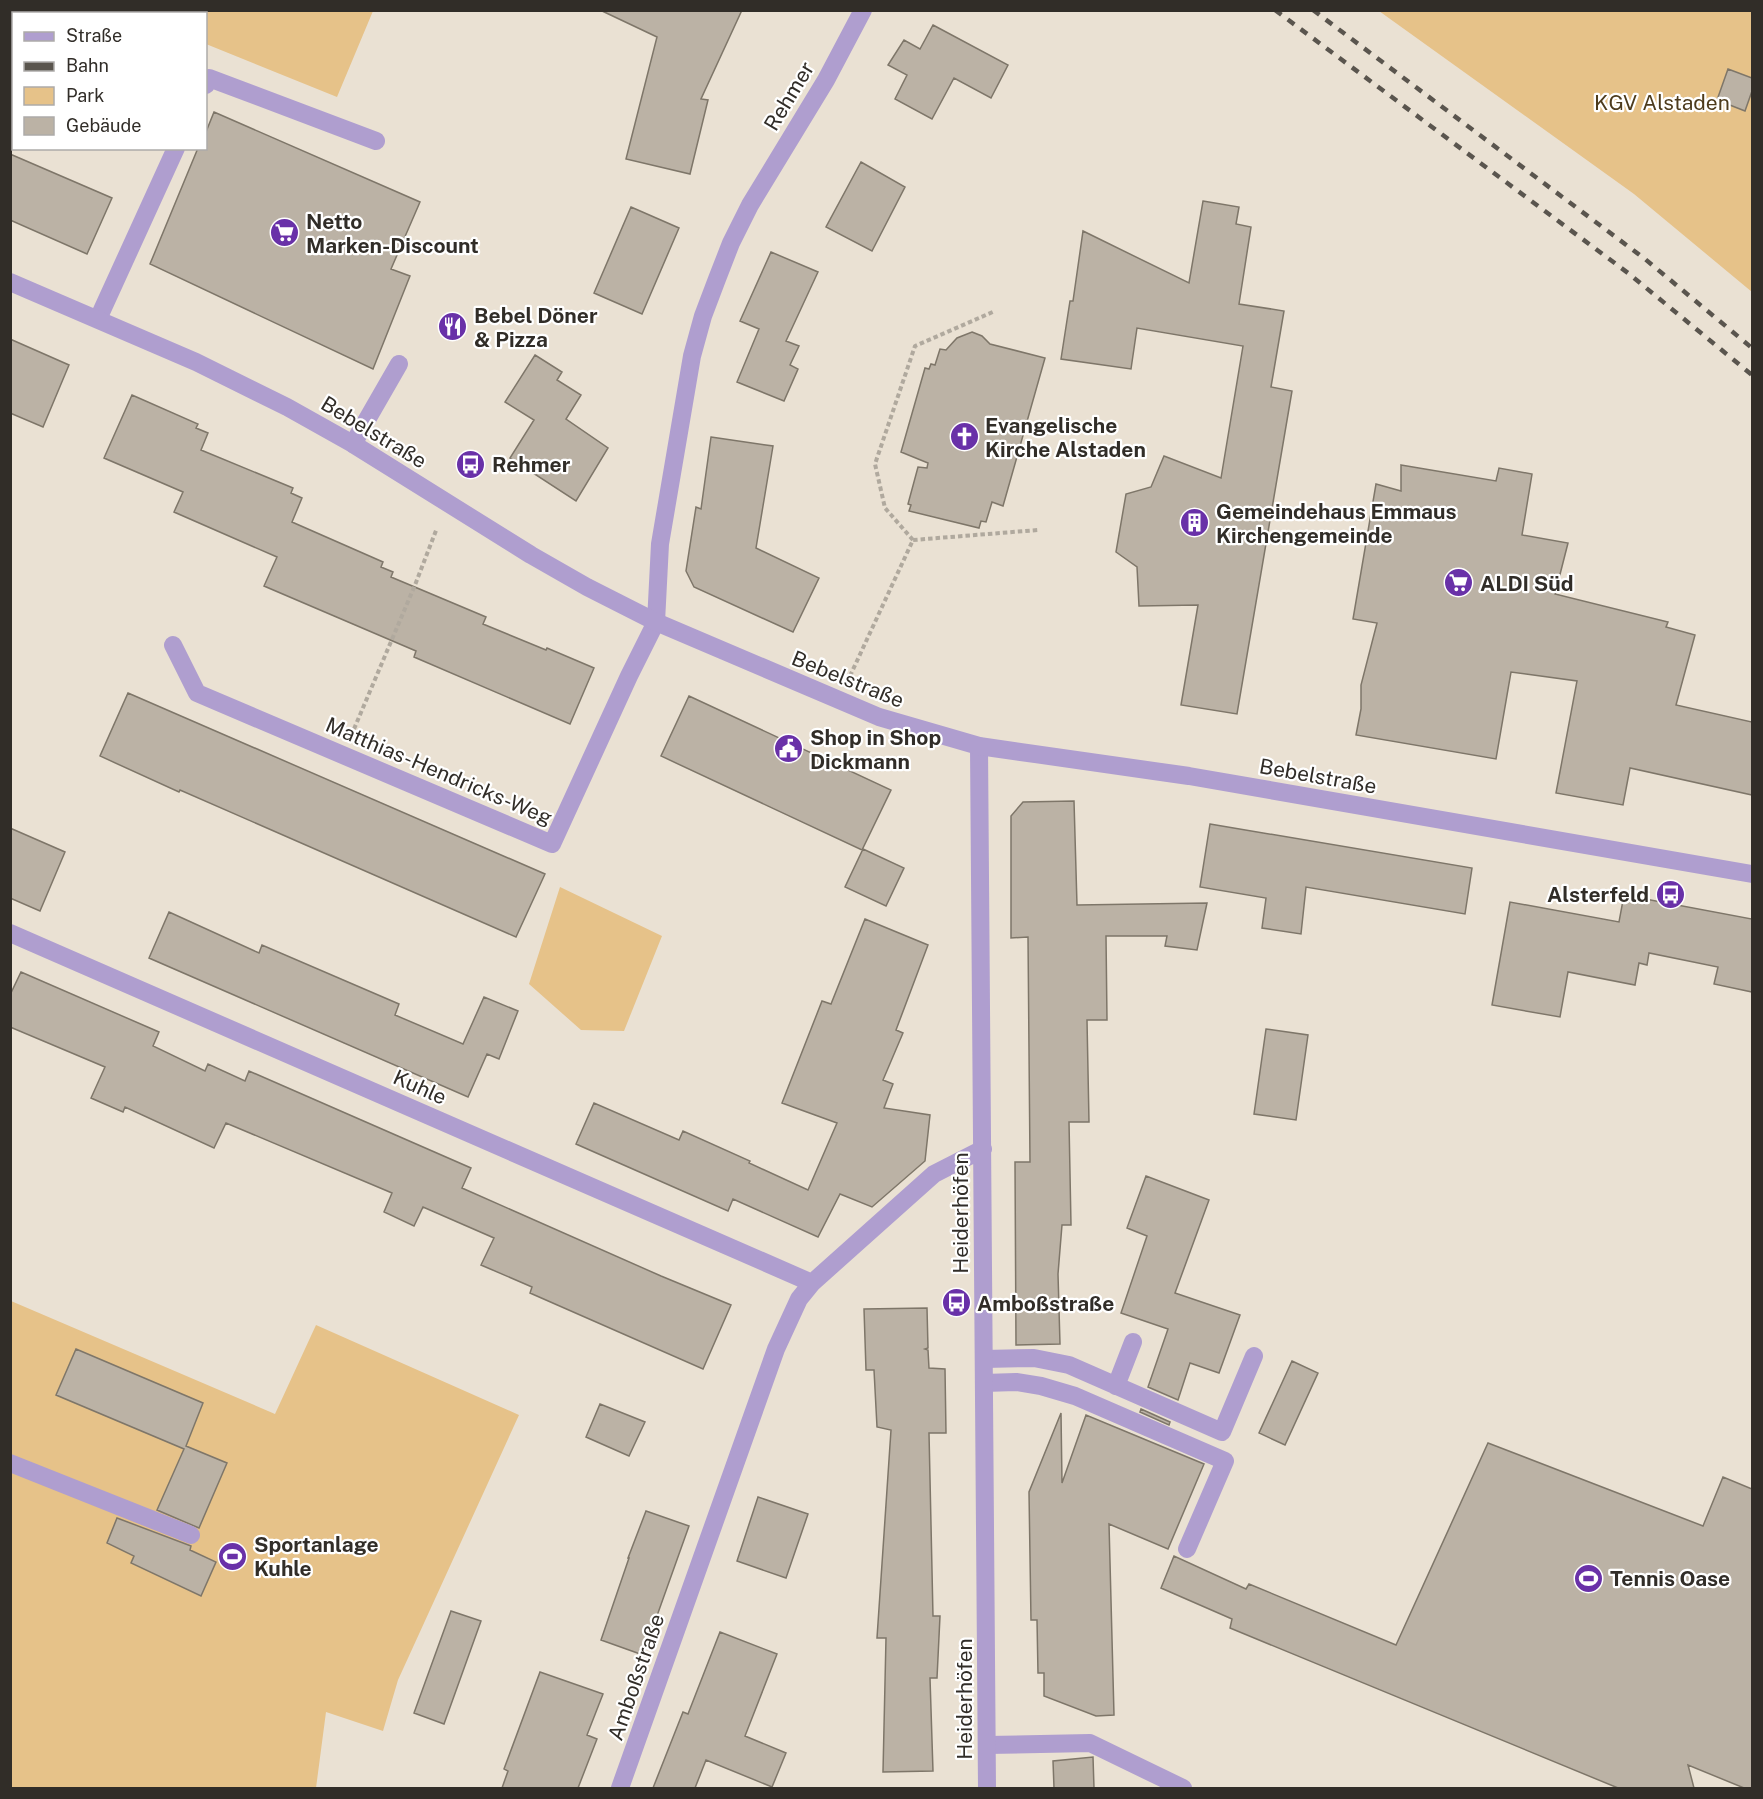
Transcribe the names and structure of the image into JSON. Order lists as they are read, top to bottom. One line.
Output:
{"streets":{"street":["Rehmer","Bebelstraße","Matthias-Hendricks-Weg","Kuhle","Heiderhöfen","Amboßstraße"]},"crossings":[["Rehmer","Bebelstraße"],["Rehmer","Matthias-Hendricks-Weg"],["Bebelstraße","Matthias-Hendricks-Weg"],["Bebelstraße","Heiderhöfen"],["Kuhle","Amboßstraße"],["Heiderhöfen","Amboßstraße"]],"parks":["KGV Alstaden"],"places":{"supermarket":["Netto Marken-Discount","ALDI Süd"],"restaurant":["Bebel Döner & Pizza"],"church":["Evangelische Kirche Alstaden"],"bus stop":["Rehmer","Alsterfeld","Amboßstraße"],"building":["Gemeindehaus Emmaus Kirchengemeinde"],"public building":["Shop in Shop Dickmann"],"sports":["Sportanlage Kuhle","Tennis Oase"]},"legend":["Straße","Bahn","Park","Gebäude"]}
